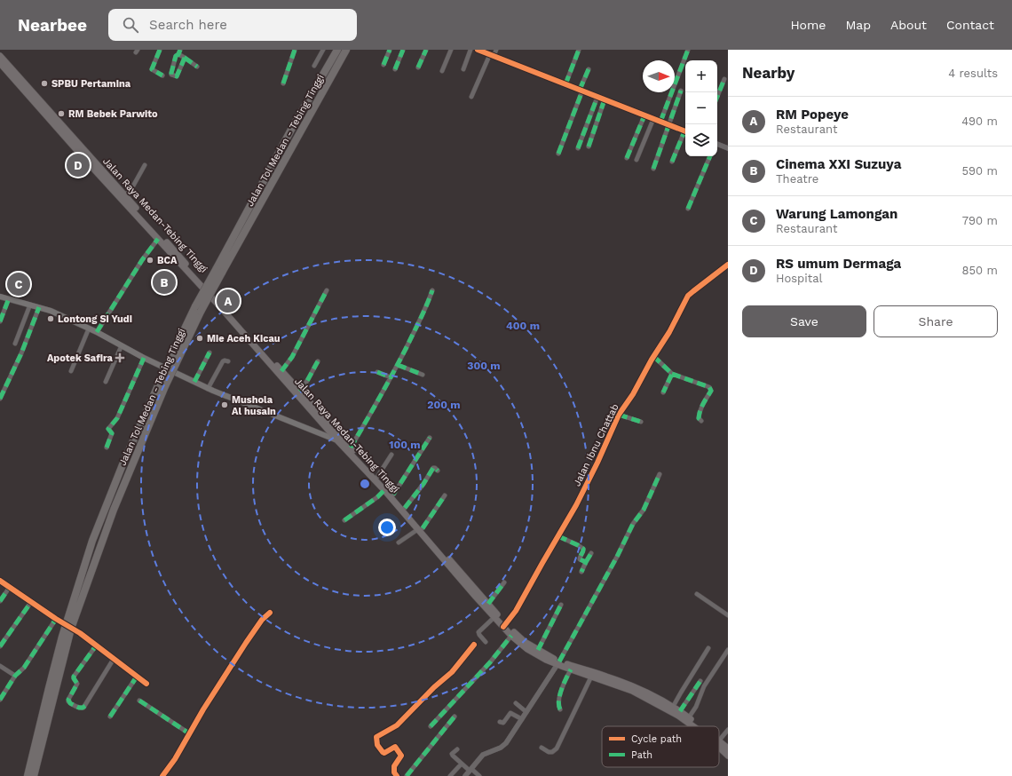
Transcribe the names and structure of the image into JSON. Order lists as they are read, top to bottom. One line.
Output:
{"streets":{"highway":["Jalan Tol Medan - Tebing Tinggi","Jalan Raya Medan-Tebing Tinggi"],"street":["Jalan Ibnu Chattab"]},"crossings":[["Jalan Raya Medan-Tebing Tinggi","Jalan Ibnu Chattab"]],"places":{"other":["SPBU Pertamina","RM Bebek Parwito","BCA","Lontong Si Yudi","Mie Aceh Kicau","Mushola Al husain"],"health":["Apotek Safira"]},"legend":["Cycle path","Path"],"north":"right","page":{"header":"Nearbee","search":"Search here","nav":["Home","Map","About","Contact"],"heading":["Nearby","4 results"],"map_buttons":["+","−"],"list":[{"mark":"A","name":"RM Popeye","note":"Restaurant","value":"490 m"},{"mark":"B","name":"Cinema XXI Suzuya","note":"Theatre","value":"590 m"},{"mark":"C","name":"Warung Lamongan","note":"Restaurant","value":"790 m"},{"mark":"D","name":"RS umum Dermaga","note":"Hospital","value":"850 m"}],"pins":["D","B","C","A"],"buttons":["Save","Share"]},"rings":["400 m","300 m","200 m","100 m"]}
